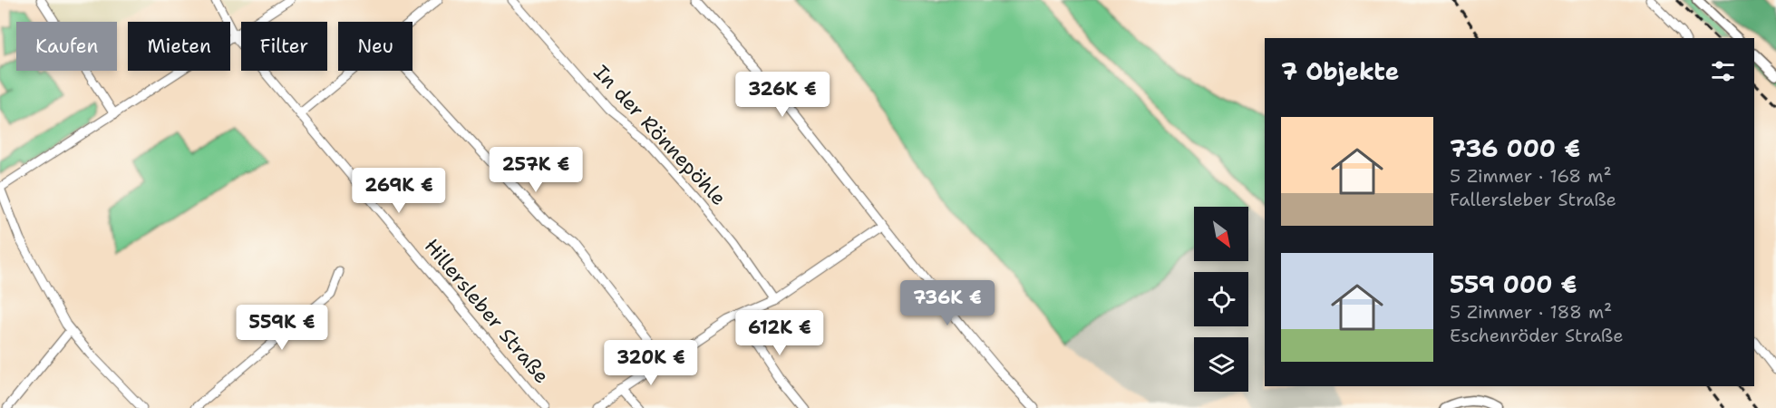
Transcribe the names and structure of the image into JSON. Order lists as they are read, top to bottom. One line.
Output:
{"streets":{"street":["In der Rönnepöhle","Hillersleber Straße"]},"north":"bottom right","page":{"chip":["Kaufen","Mieten","Filter","Neu"],"heading":"7 Objekte","price":["326K €","257K €","269K €","736K €","559K €","612K €","320K €"],"list":[{"name":"736 000 €","note":"5 Zimmer · 168 m² · Fallersleber Straße"},{"name":"559 000 €","note":"5 Zimmer · 188 m² · Eschenröder Straße"}]}}
